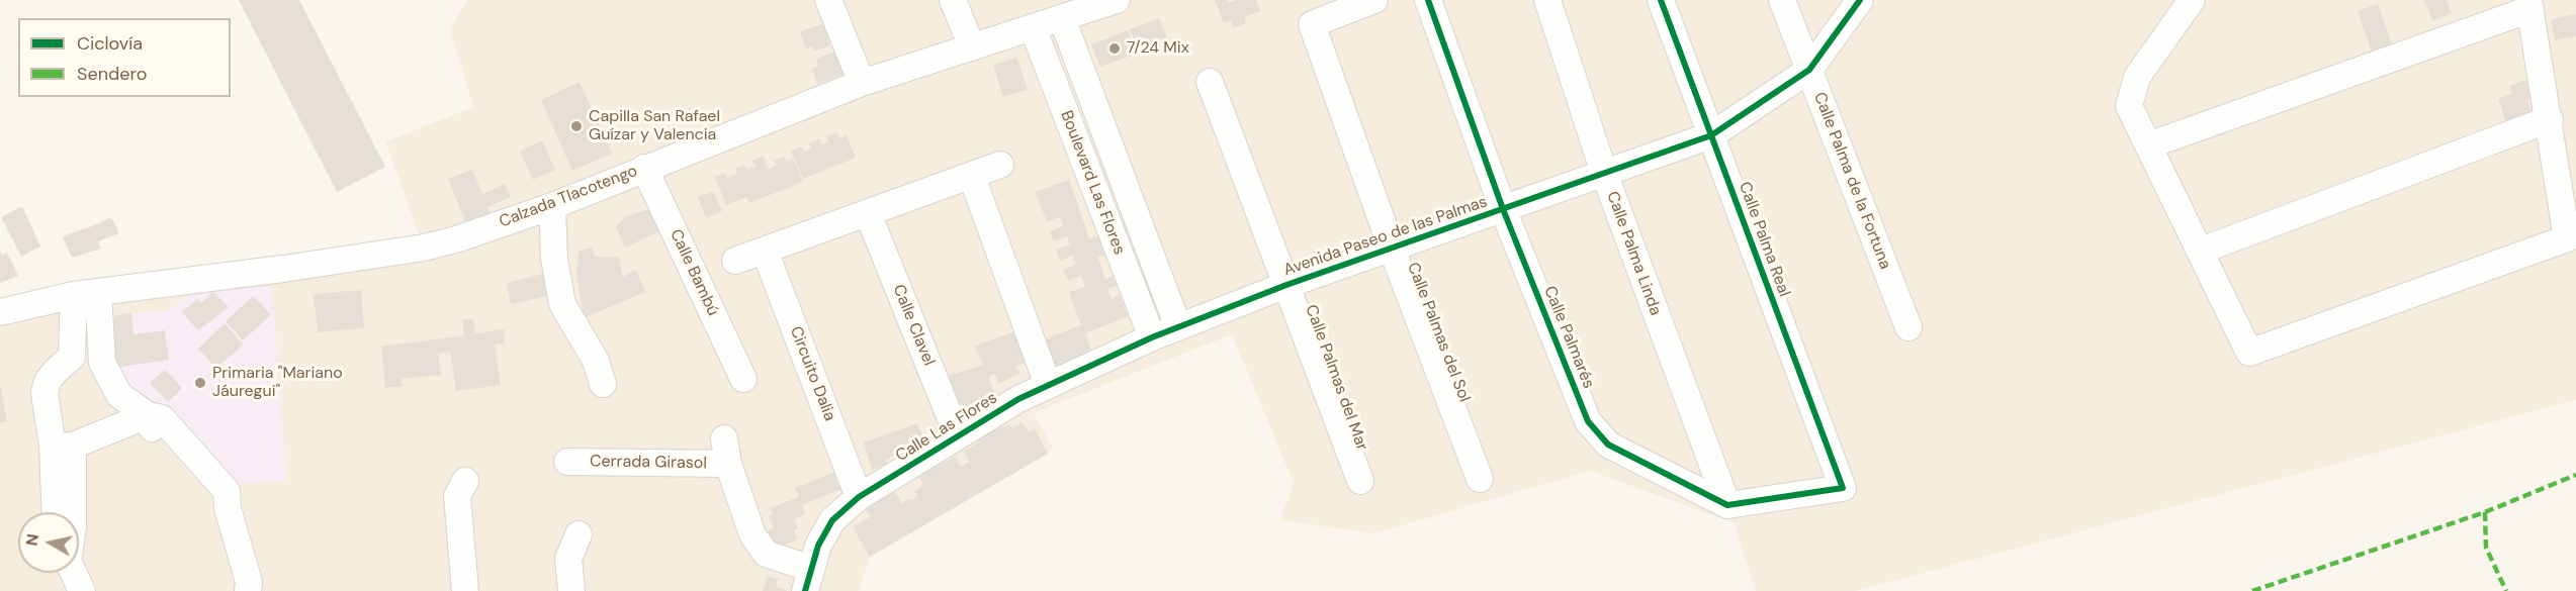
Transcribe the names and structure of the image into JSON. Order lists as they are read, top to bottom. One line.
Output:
{"streets":{"street":["Calle Palma de la Fortuna","Boulevard Las Flores","Calzada Tlacotengo","Avenida Paseo de las Palmas","Calle Palma Real","Calle Palma Linda","Calle Bambú","Calle Clavel","Calle Palmas del Sol","Calle Palmarés","Circuito Dalia","Calle Palmas del Mar","Calle Las Flores","Cerrada Girasol"]},"crossings":[["Calle Palma de la Fortuna","Avenida Paseo de las Palmas"],["Boulevard Las Flores","Calzada Tlacotengo"],["Boulevard Las Flores","Avenida Paseo de las Palmas"],["Boulevard Las Flores","Calle Las Flores"],["Calzada Tlacotengo","Calle Bambú"],["Avenida Paseo de las Palmas","Calle Palma Real"],["Avenida Paseo de las Palmas","Calle Palma Linda"],["Avenida Paseo de las Palmas","Calle Palmas del Sol"],["Avenida Paseo de las Palmas","Calle Palmarés"],["Avenida Paseo de las Palmas","Calle Palmas del Mar"],["Avenida Paseo de las Palmas","Calle Las Flores"],["Calle Palma Real","Calle Palma Linda"],["Calle Palma Real","Calle Palmarés"],["Calle Palma Linda","Calle Palmarés"],["Calle Clavel","Calle Las Flores"],["Circuito Dalia","Calle Las Flores"],["Calle Las Flores","Cerrada Girasol"]],"places":["7/24 Mix","Capilla San Rafael Guízar y Valencia","Primaria \"Mariano Jáuregui\""],"legend":["Ciclovía","Sendero"],"north":"left"}
